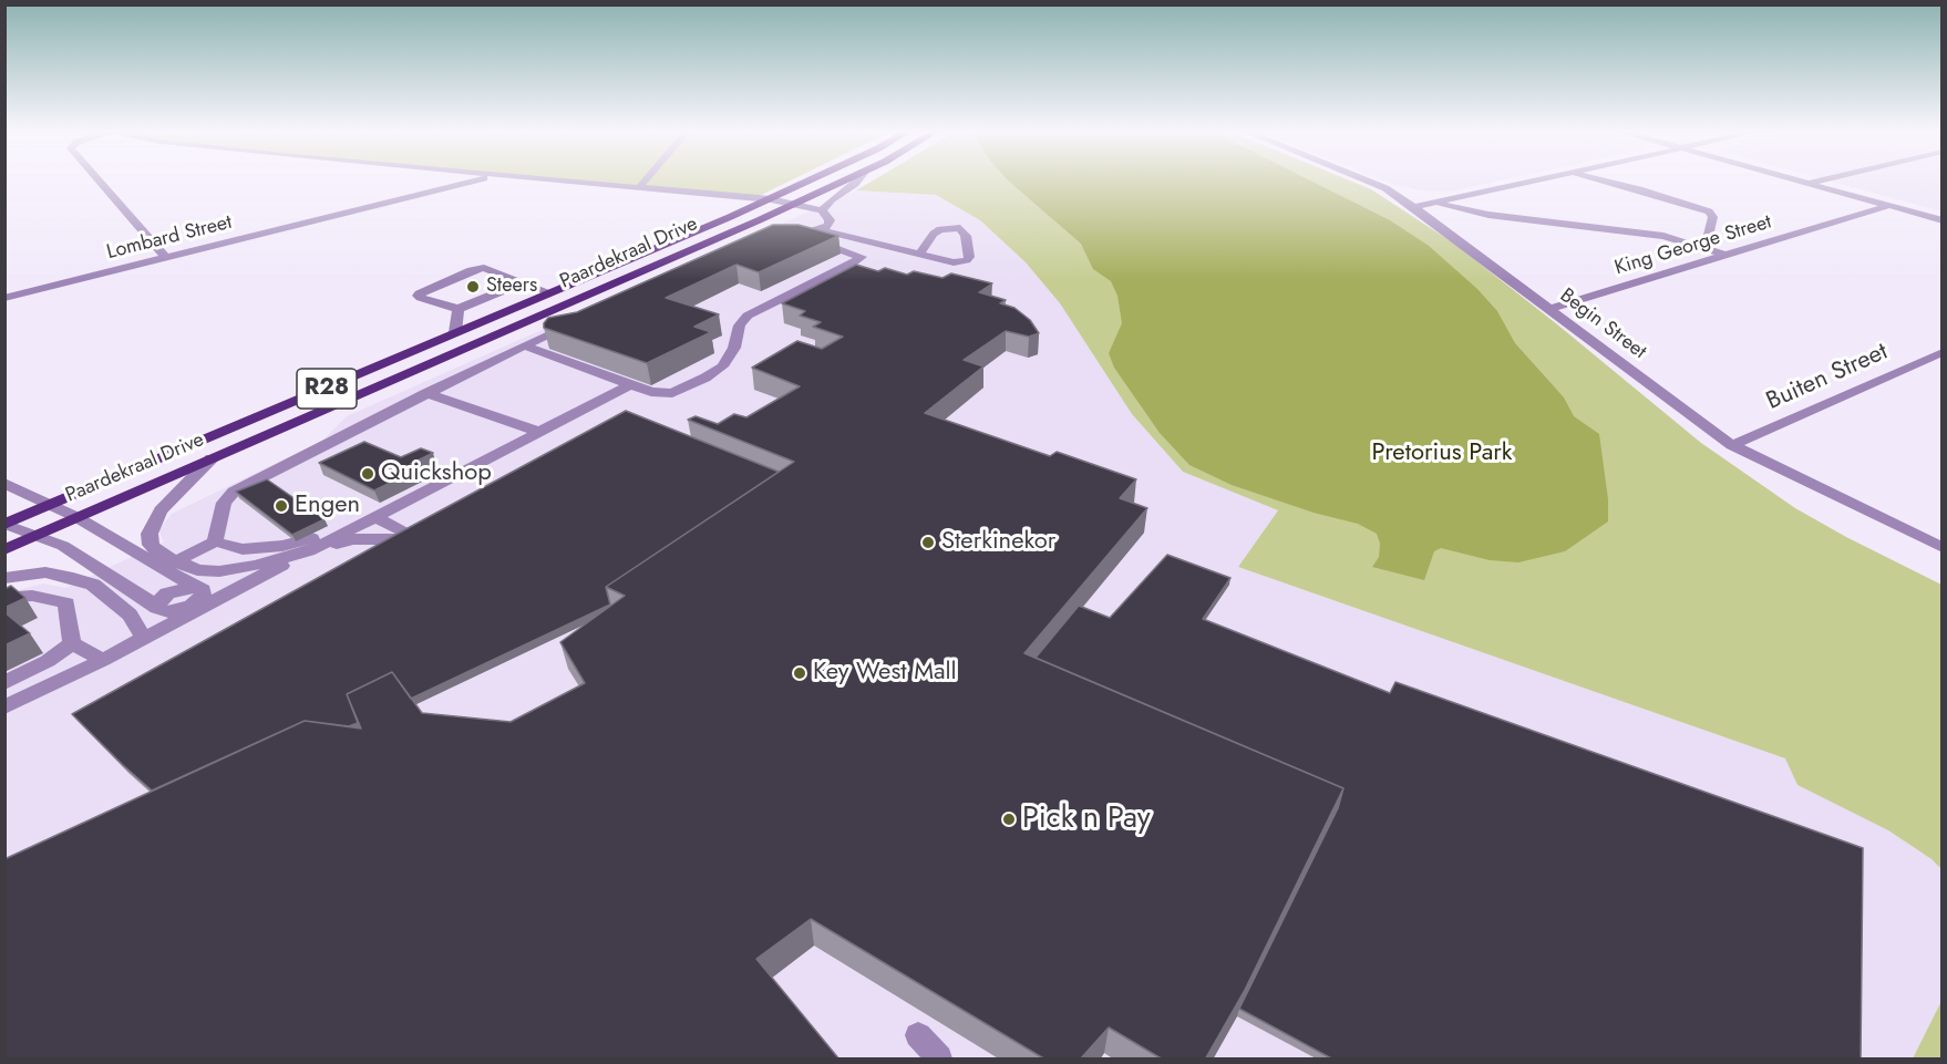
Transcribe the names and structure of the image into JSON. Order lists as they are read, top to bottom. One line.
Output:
{"streets":{"main road":["Paardekraal Drive","R28"],"street":["Lombard Street","King George Street","Begin Street","Buiten Street"]},"crossings":[["King George Street","Begin Street"],["Begin Street","Buiten Street"]],"parks":["Pretorius Park"],"places":["Steers","Quickshop","Engen","Sterkinekor","Key West Mall","Pick n Pay"]}
